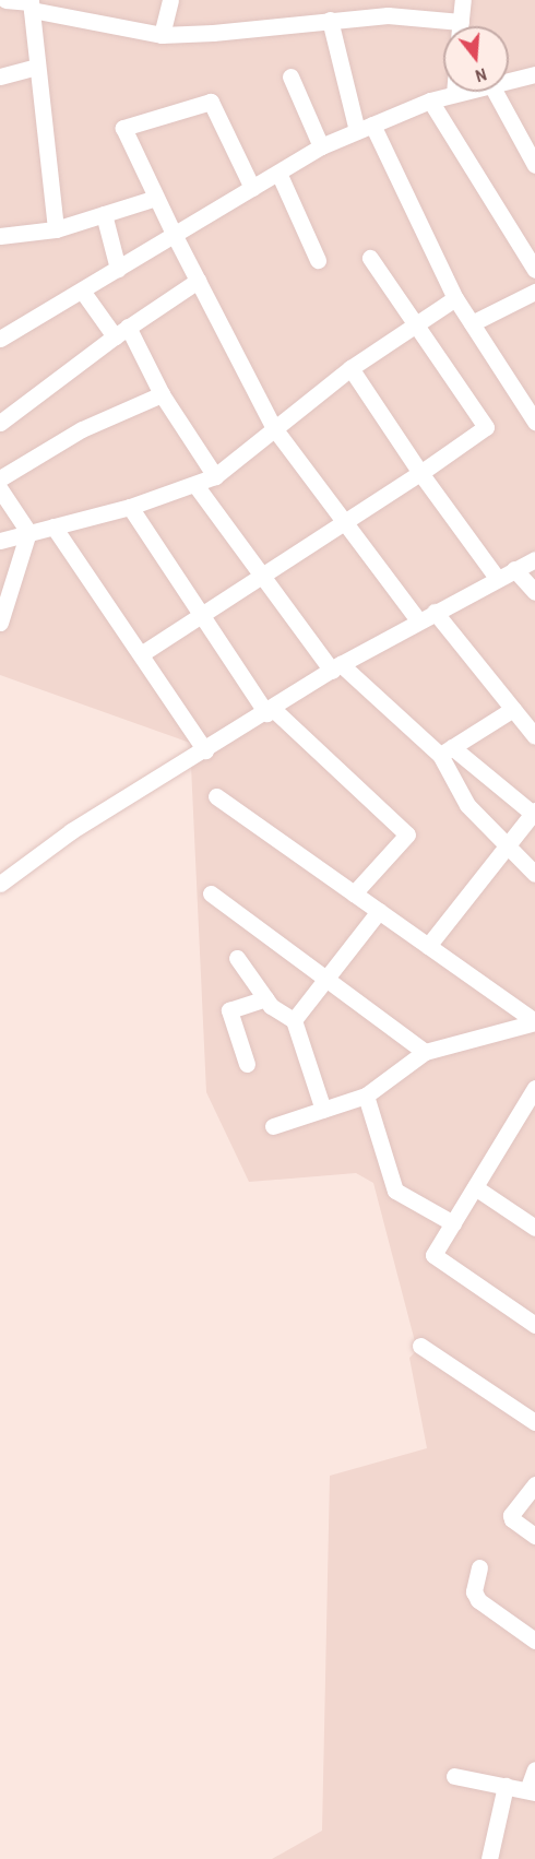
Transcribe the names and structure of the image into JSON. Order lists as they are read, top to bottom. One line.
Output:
{"north":"bottom"}
